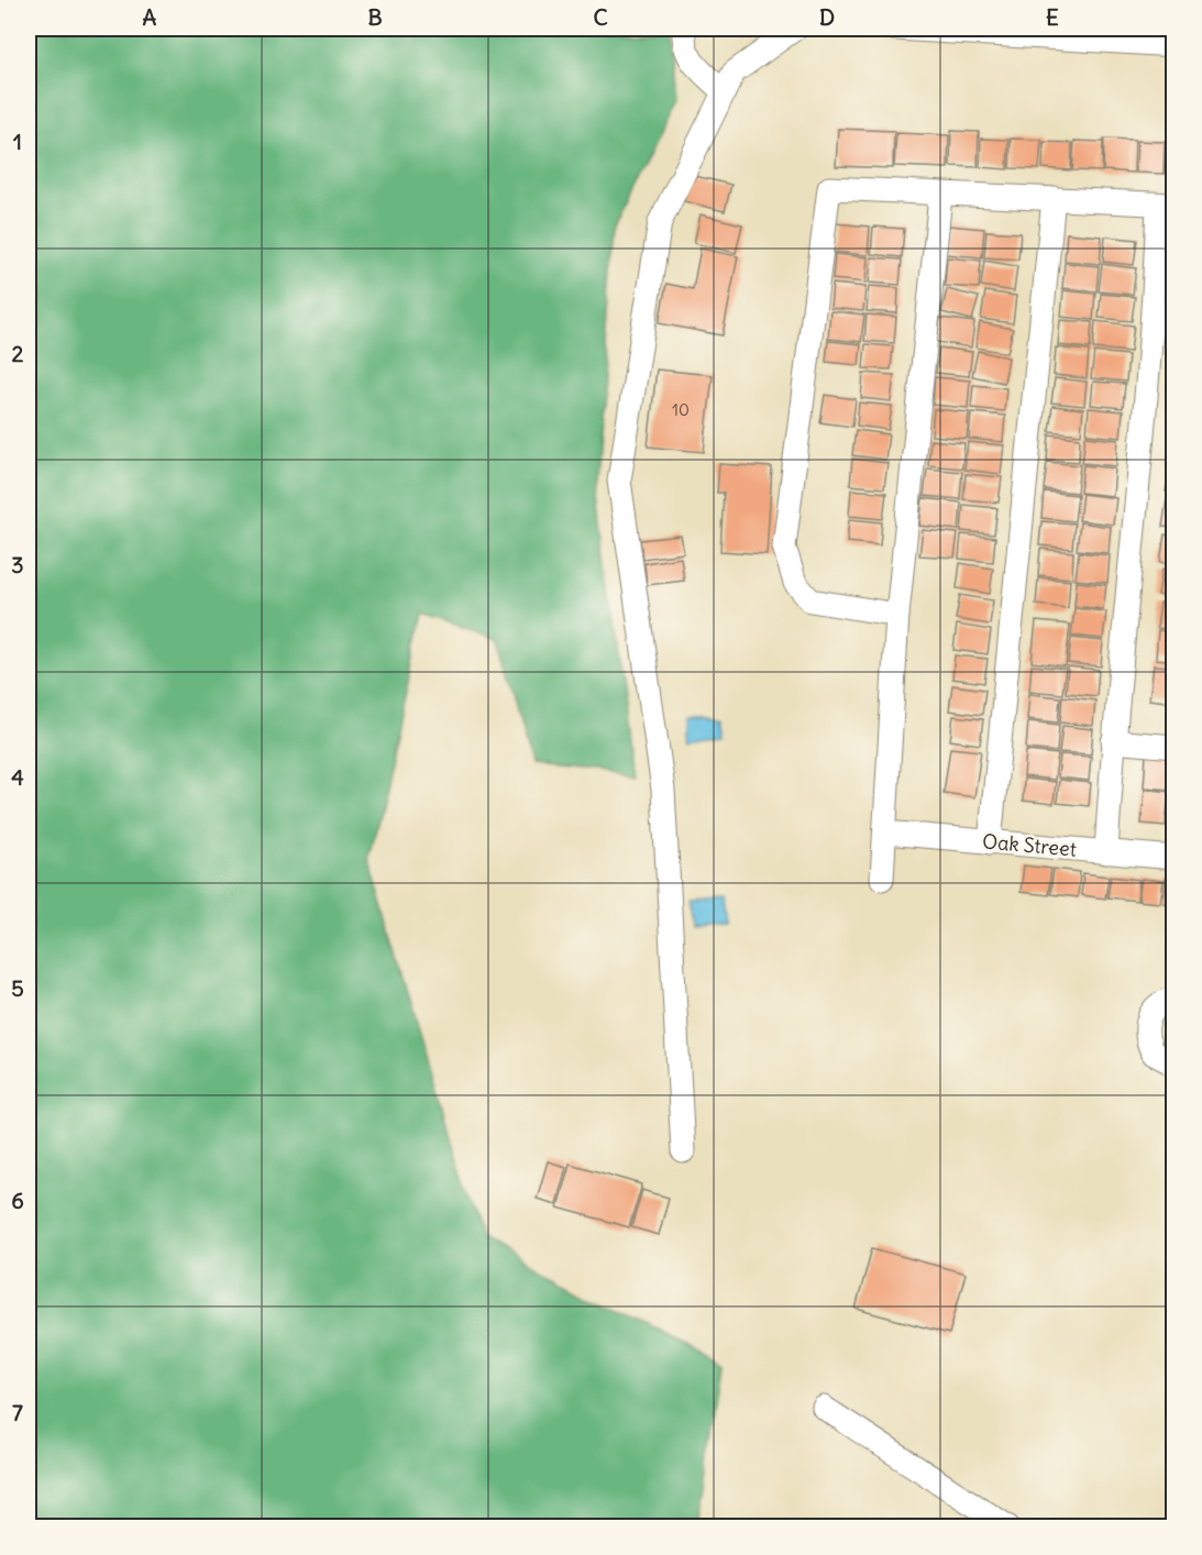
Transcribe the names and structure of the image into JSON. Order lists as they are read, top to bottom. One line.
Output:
{"streets":{"street":["Oak Street"]},"house_numbers":["10"],"grid":{"columns":["A","B","C","D","E"],"rows":["1","2","3","4","5","6","7"]}}
